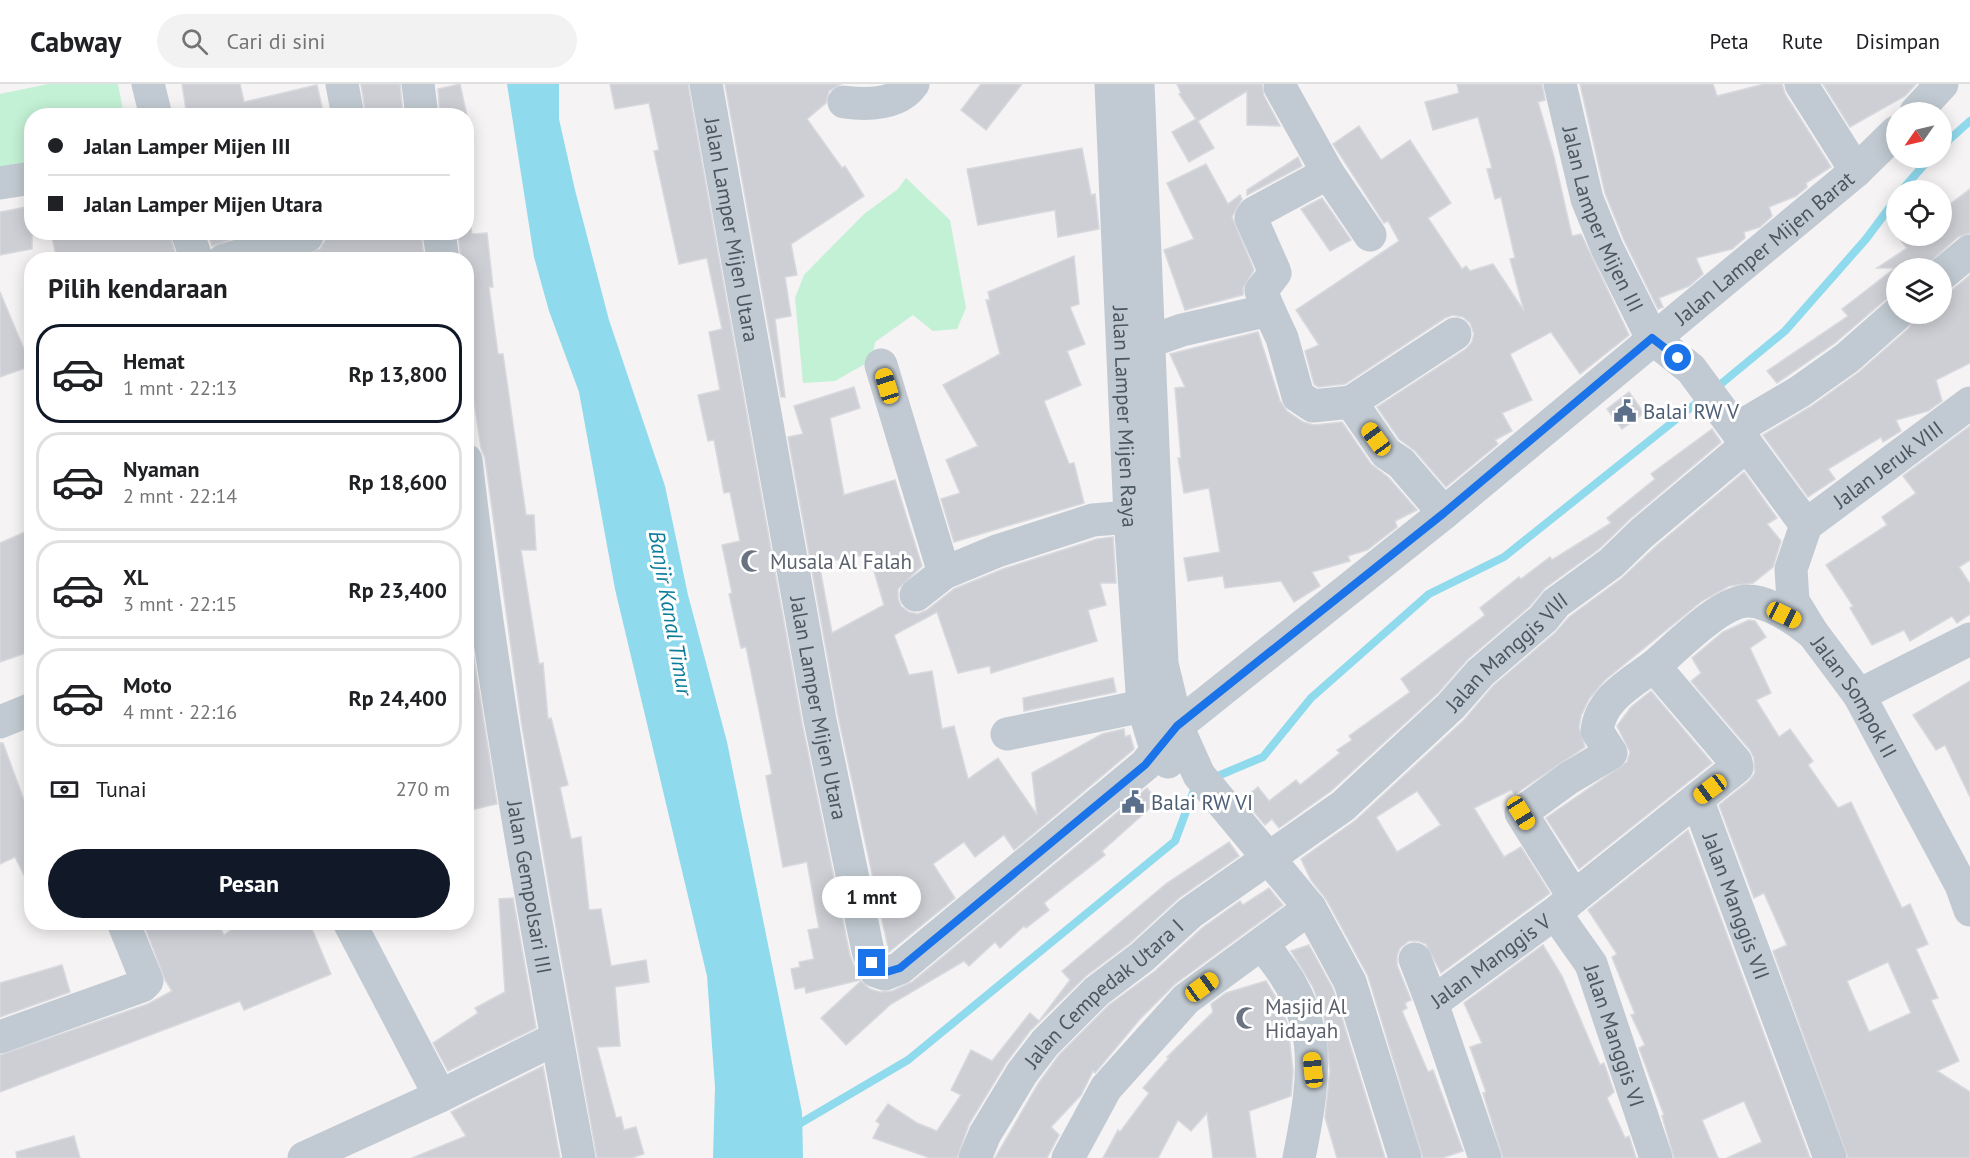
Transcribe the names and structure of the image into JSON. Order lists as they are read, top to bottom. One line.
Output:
{"streets":{"street":["Jalan Lamper Mijen III","Jalan Lamper Mijen Utara","Jalan Lamper Mijen Barat","Jalan Lamper Mijen Raya","Jalan Jeruk VIII","Jalan Manggis VIII","Jalan Sompok II","Jalan Gempolsari III","Jalan Manggis VII","Jalan Manggis V","Jalan Cempedak Utara I","Jalan Manggis VI"]},"crossings":[["Jalan Lamper Mijen III","Jalan Lamper Mijen Barat"],["Jalan Lamper Mijen III","Jalan Manggis VIII"],["Jalan Lamper Mijen Utara","Jalan Lamper Mijen Barat"],["Jalan Lamper Mijen Utara","Jalan Lamper Mijen Raya"],["Jalan Lamper Mijen Barat","Jalan Lamper Mijen Raya"],["Jalan Jeruk VIII","Jalan Sompok II"],["Jalan Manggis VIII","Jalan Cempedak Utara I"],["Jalan Manggis VII","Jalan Manggis V"],["Jalan Manggis V","Jalan Manggis VI"]],"water":["Banjir Kanal Timur"],"places":{"public building":["Balai RW V","Balai RW VI"],"mosque":["Musala Al Falah","Masjid Al Hidayah"]},"north":"bottom left","page":{"header":"Cabway","search":"Cari di sini","nav":["Peta","Rute","Disimpan"],"banner":["Jalan Lamper Mijen III","Jalan Lamper Mijen Utara"],"heading":"Pilih kendaraan","list":[{"name":"Hemat","note":"1 mnt · 22:13","value":"Rp 13,800"},{"name":"Nyaman","note":"2 mnt · 22:14","value":"Rp 18,600"},{"name":"XL","note":"3 mnt · 22:15","value":"Rp 23,400"},{"name":"Moto","note":"4 mnt · 22:16","value":"Rp 24,400"}],"pay":["Tunai","270 m"],"buttons":"Pesan","bubble":"1 mnt"}}
